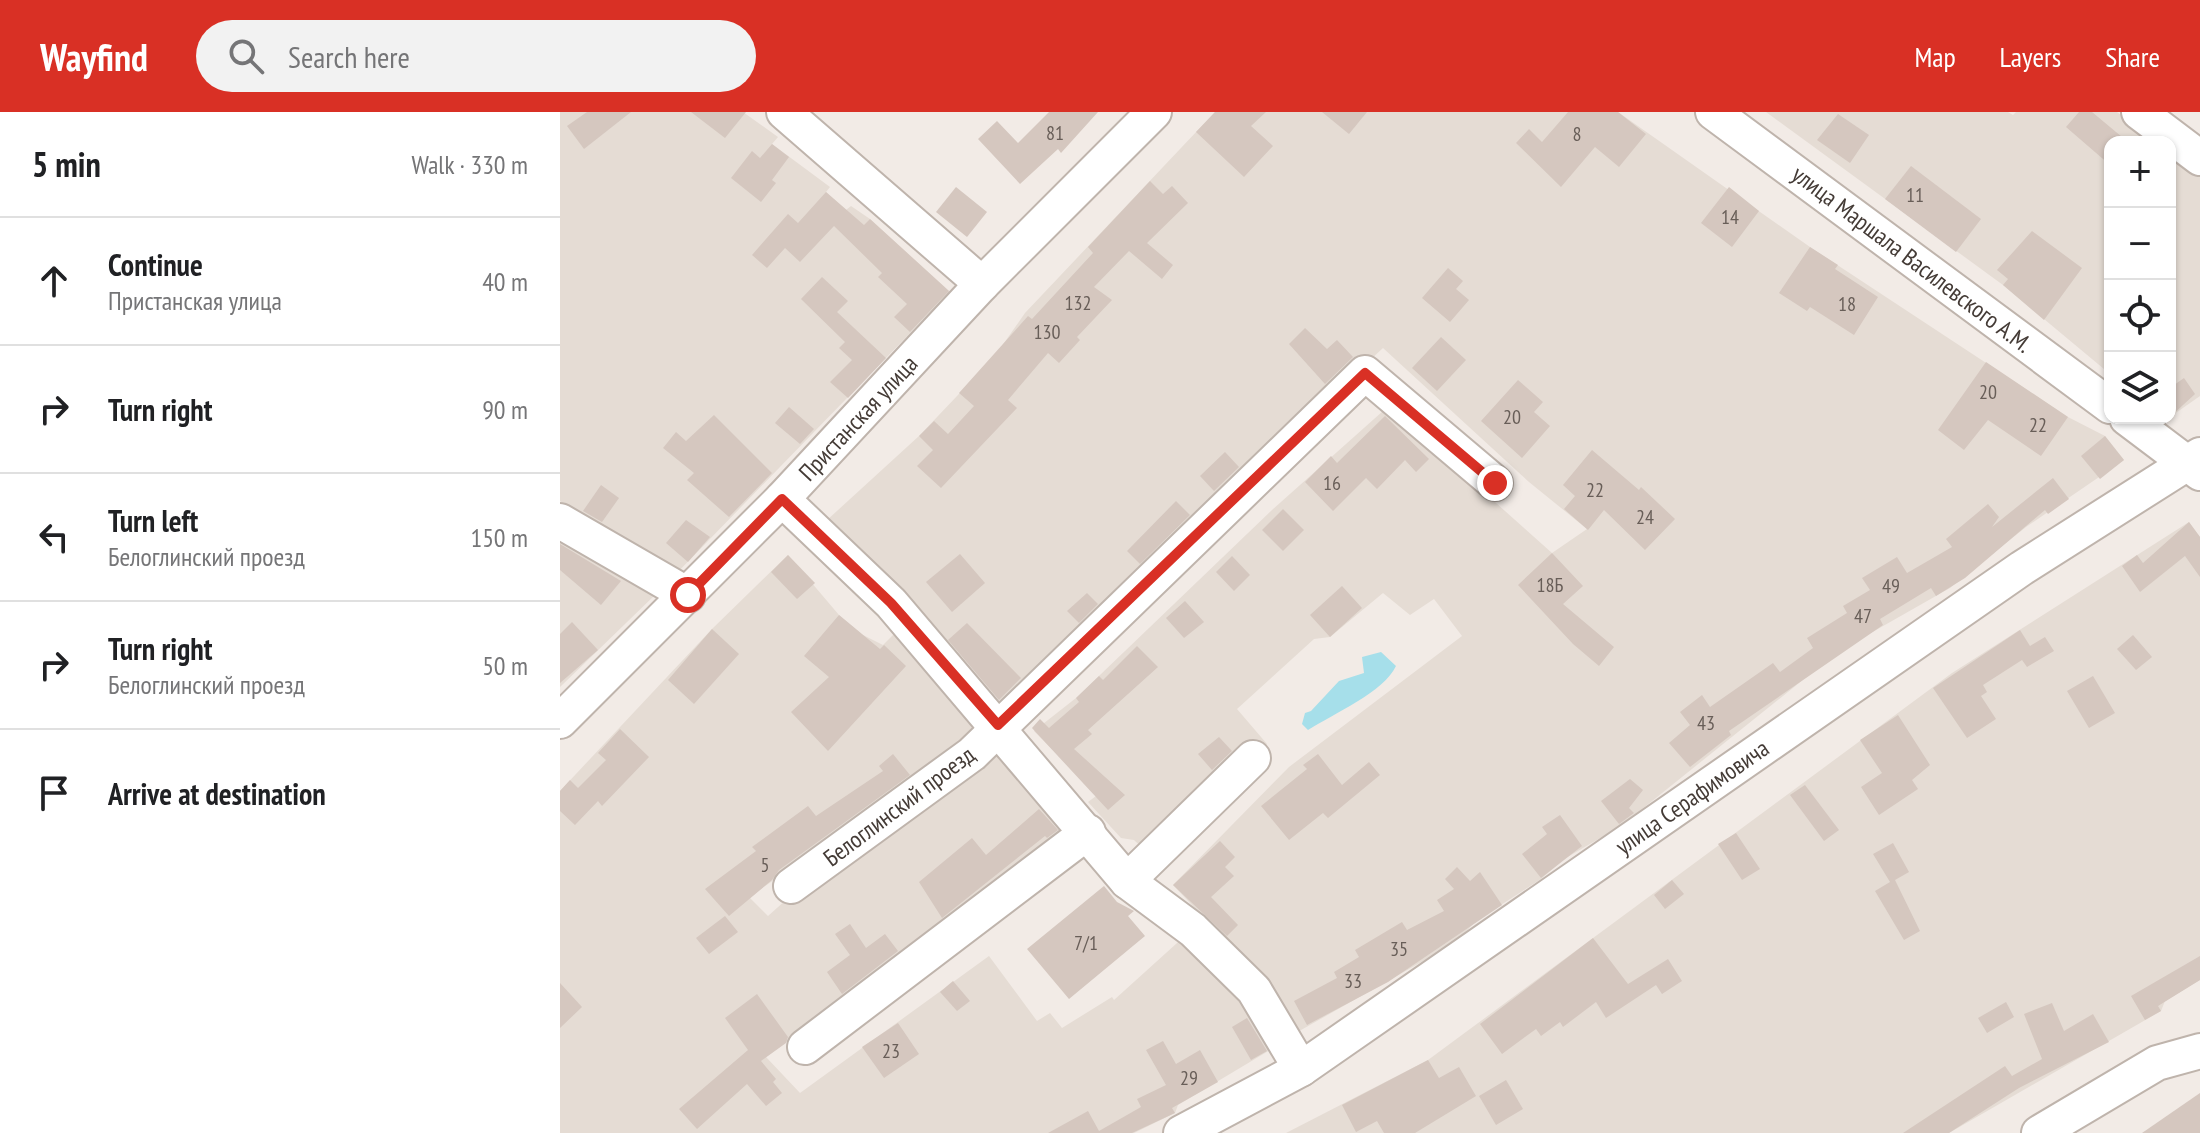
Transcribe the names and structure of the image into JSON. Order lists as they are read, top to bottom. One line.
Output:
{"streets":{"street":["улица Маршала Василевского А.М.","Пристанская улица","улица Серафимовича","Белоглинский проезд"]},"house_numbers":["81","8","11","14","132","18","130","20","20","22","16","22","24","18Б","49","47","43","5","7/1","35","33","23","29"],"page":{"header":"Wayfind","search":"Search here","nav":["Map","Layers","Share"],"heading":["5 min","Walk · 330 m"],"map_buttons":["+","−"],"list":[["Continue","Пристанская улица","40 m"],["Turn right","90 m"],["Turn left","Белоглинский проезд","150 m"],["Turn right","Белоглинский проезд","50 m"],"Arrive at destination"]}}
